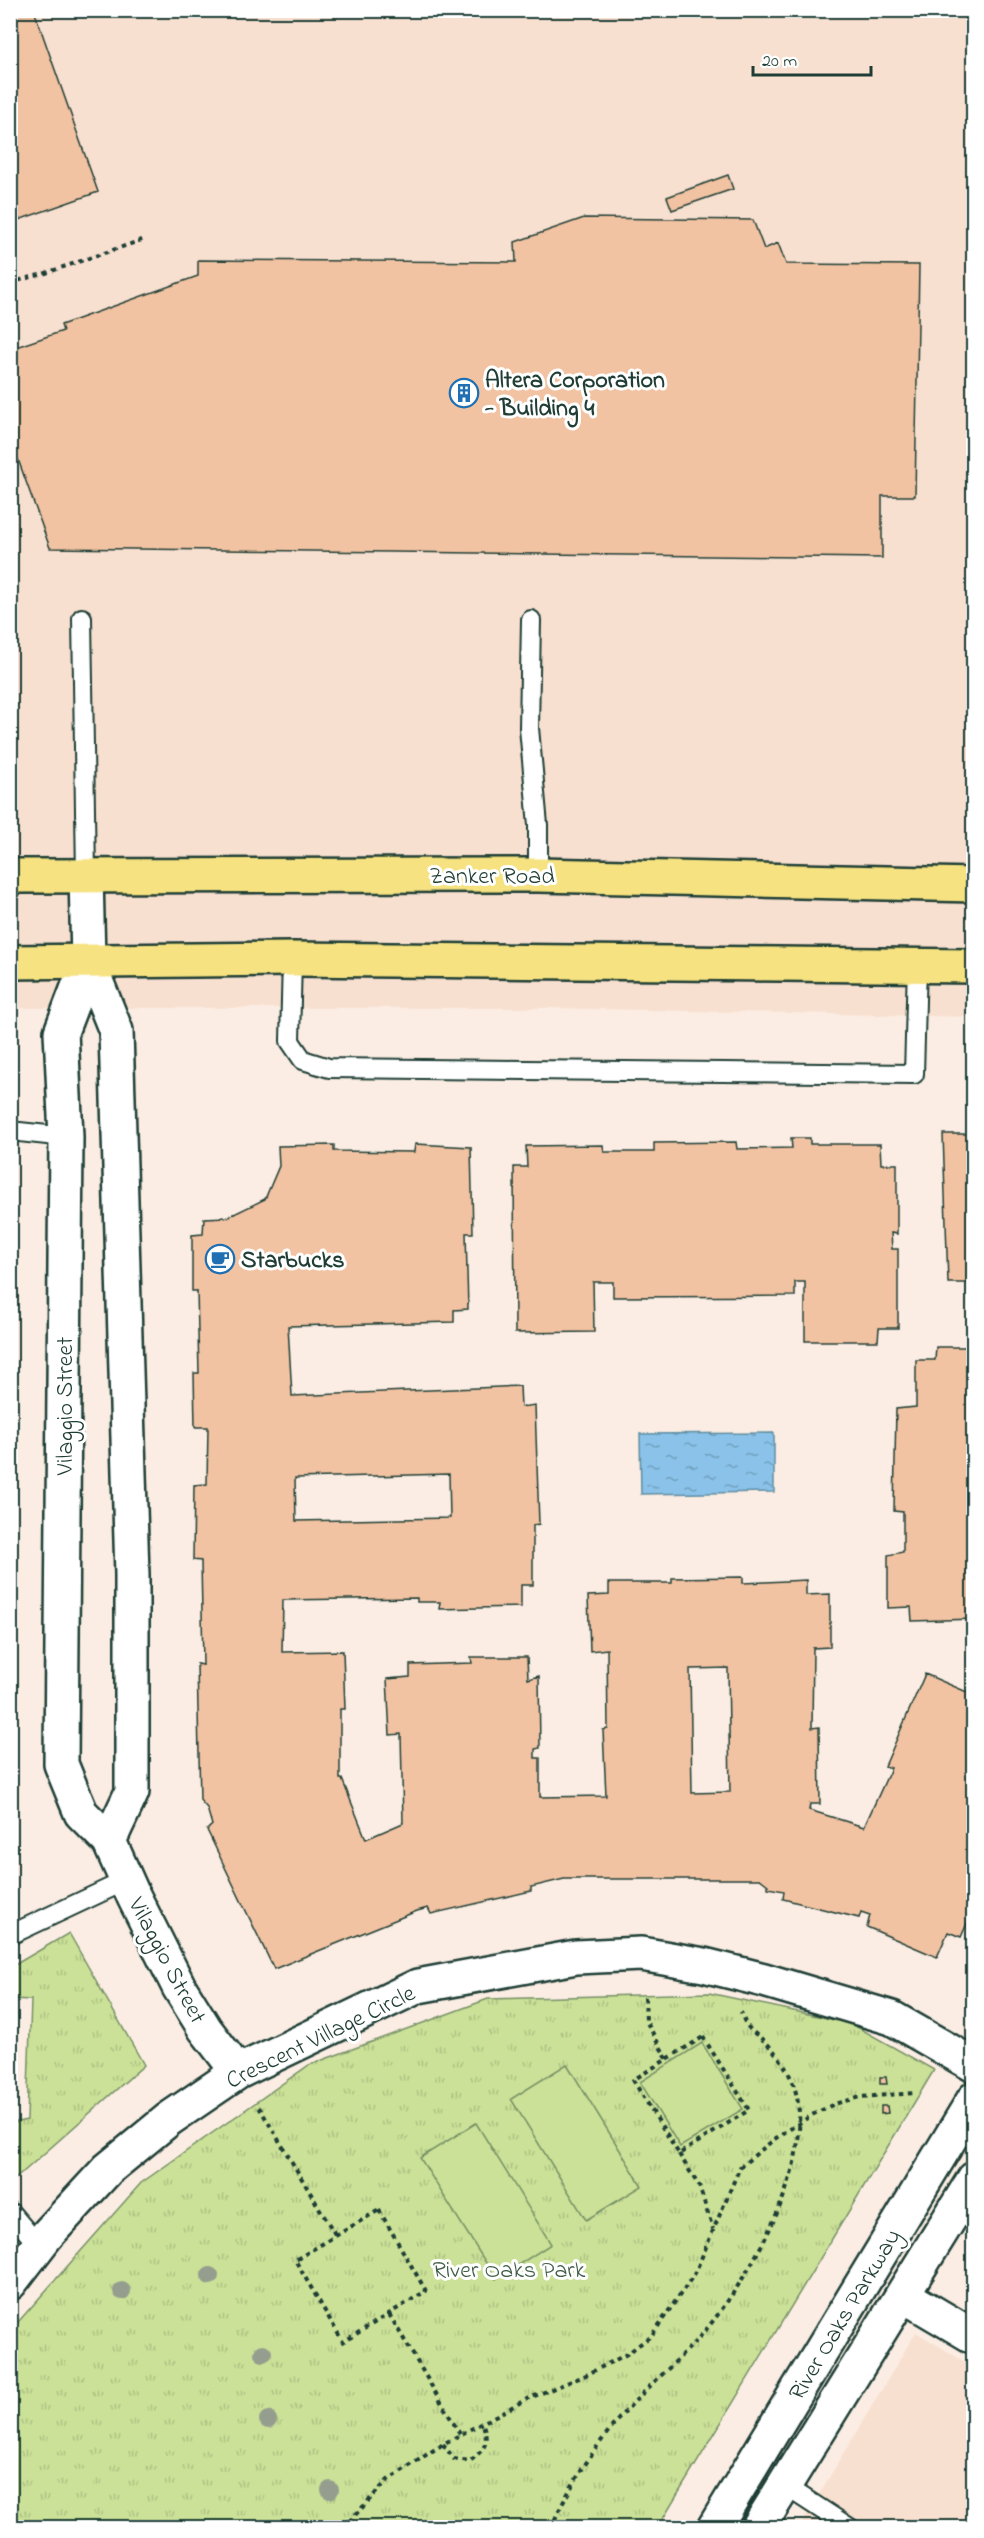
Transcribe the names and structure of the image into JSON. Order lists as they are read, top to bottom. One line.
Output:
{"streets":{"main road":["Zanker Road"],"street":["Vilaggio Street","Crescent Village Circle","River Oaks Parkway"]},"crossings":[["Zanker Road","Vilaggio Street"],["Vilaggio Street","Crescent Village Circle"]],"parks":["River Oaks Park"],"places":{"building":["Altera Corporation - Building 4"],"cafe":["Starbucks"]},"scale_bar":"20 m"}
